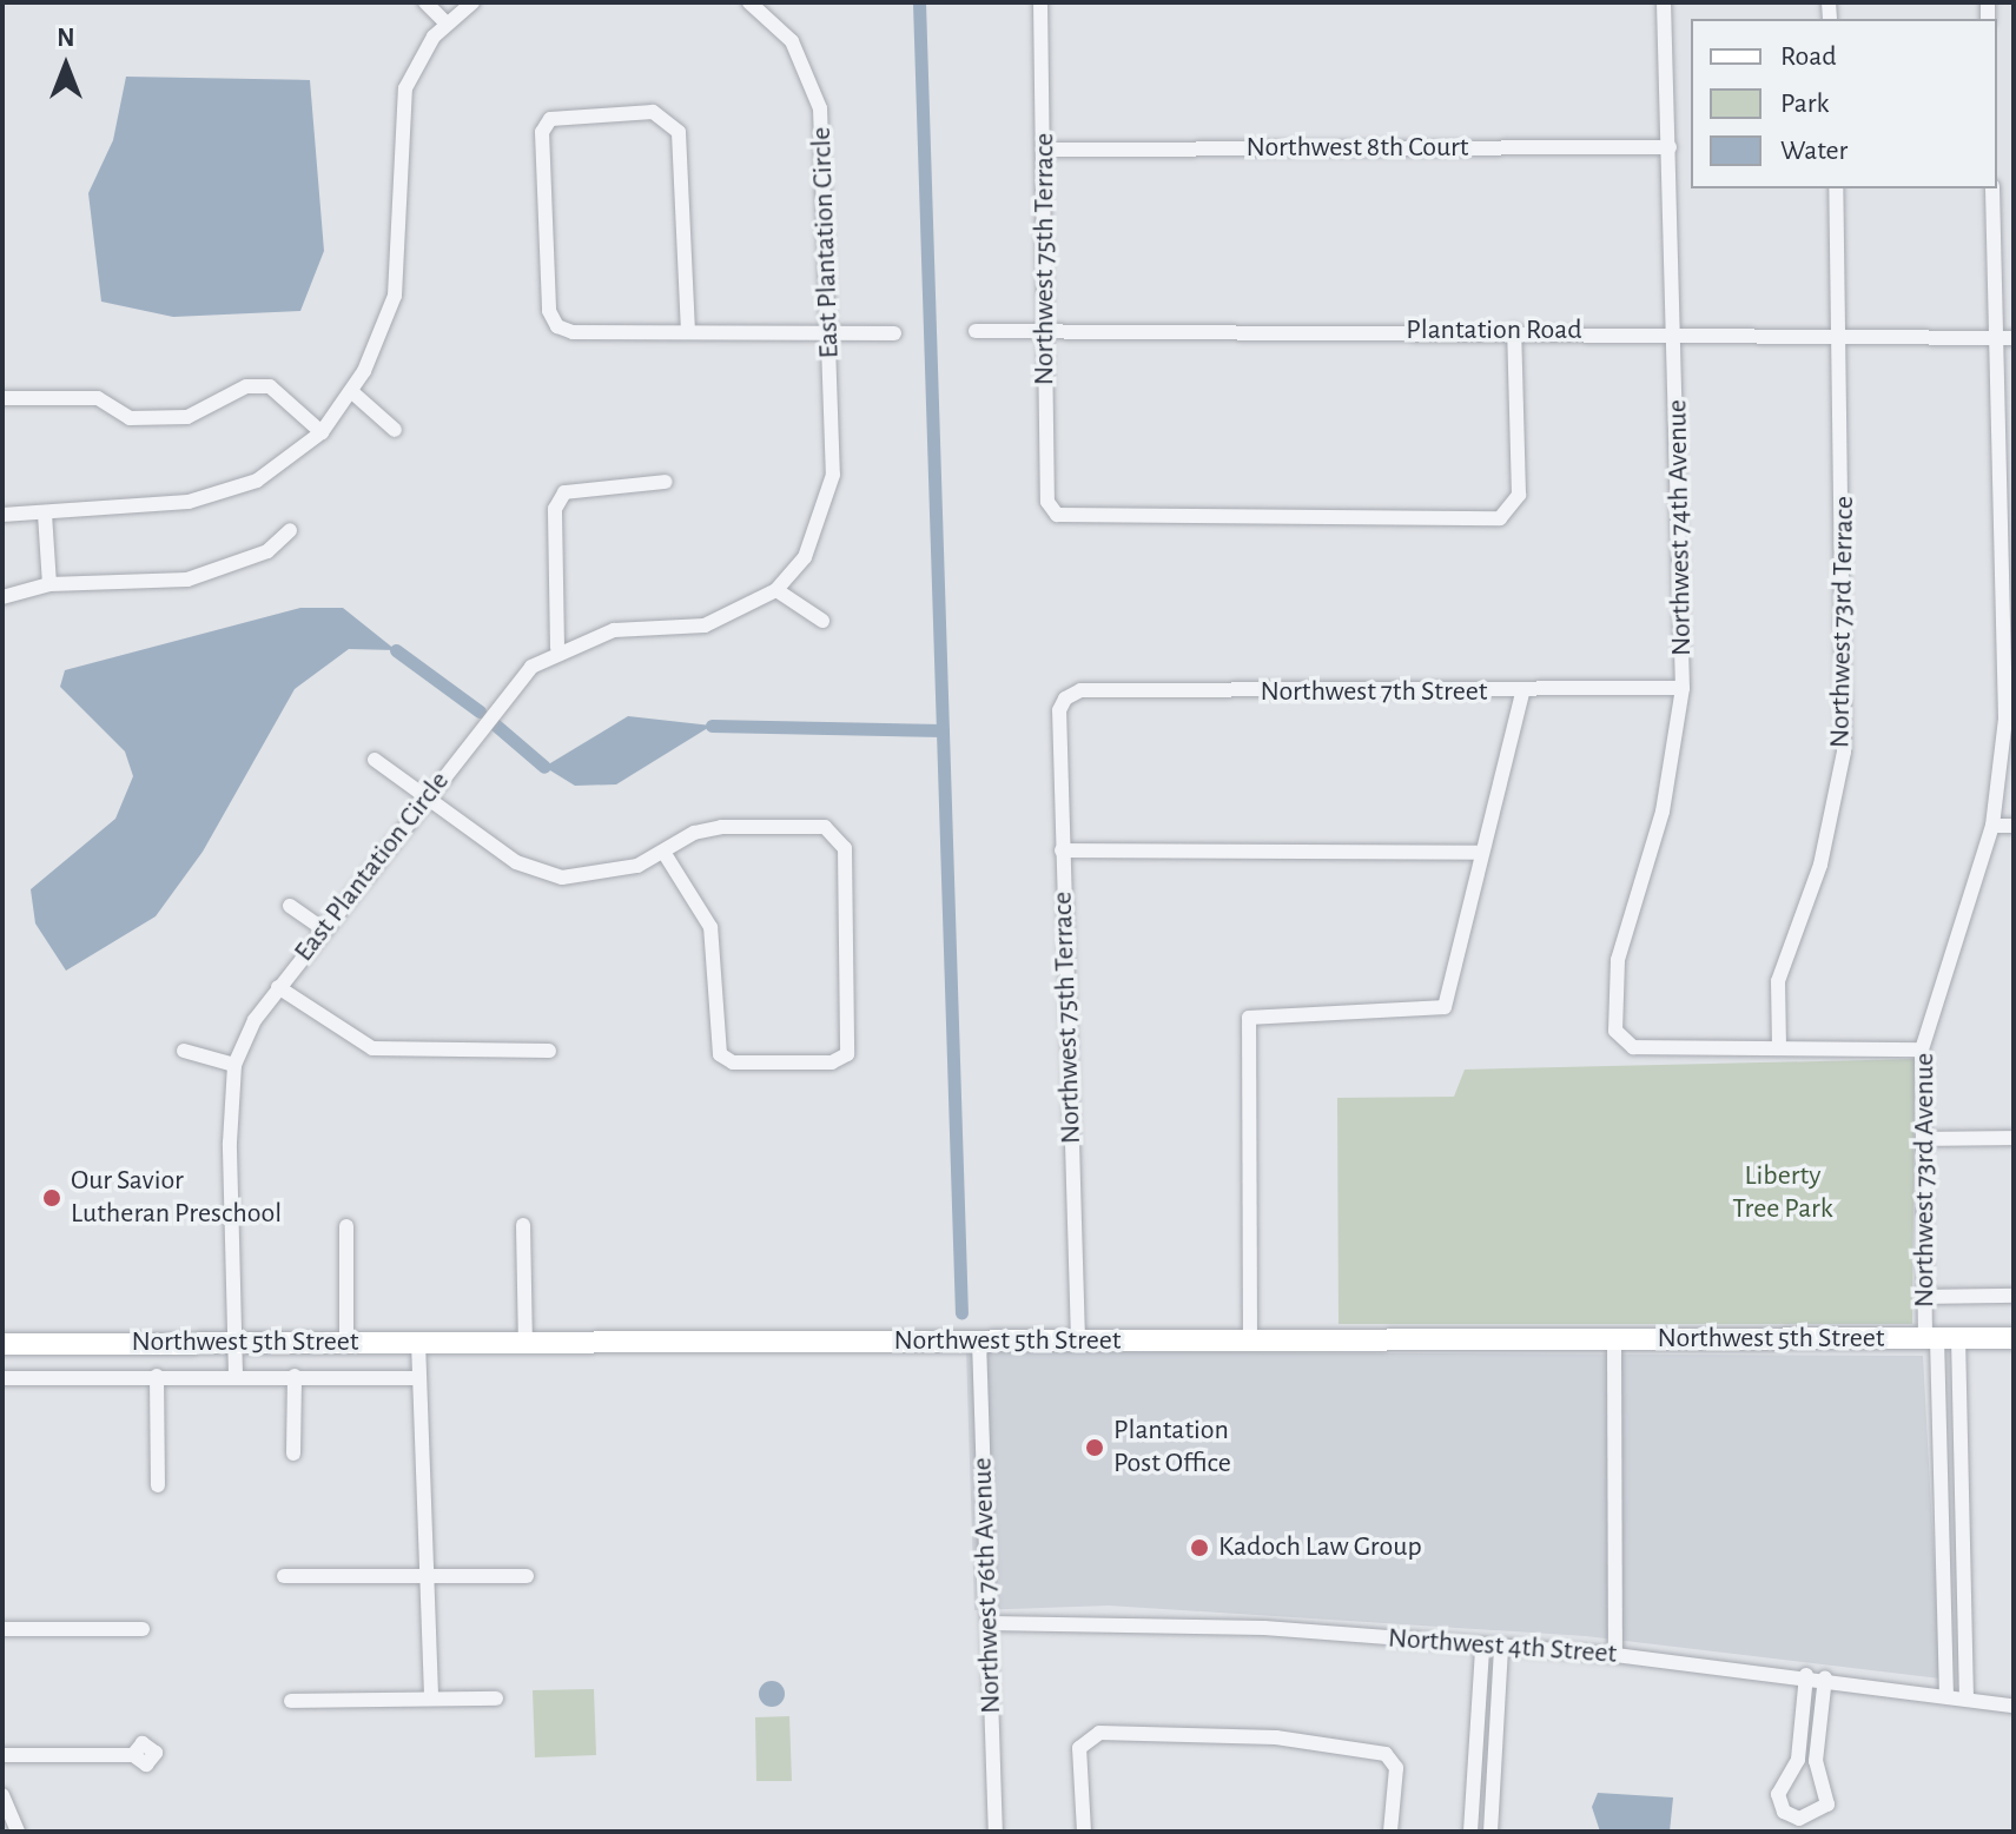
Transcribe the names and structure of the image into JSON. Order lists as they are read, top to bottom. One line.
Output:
{"streets":{"street":["Northwest 8th Court","East Plantation Circle","Northwest 75th Terrace","Plantation Road","Northwest 74th Avenue","Northwest 73rd Terrace","Northwest 7th Street","Northwest 73rd Avenue","Northwest 5th Street","Northwest 76th Avenue","Northwest 4th Street"]},"crossings":[["Northwest 8th Court","Northwest 75th Terrace"],["Northwest 8th Court","Northwest 74th Avenue"],["East Plantation Circle","Northwest 5th Street"],["Northwest 75th Terrace","Plantation Road"],["Northwest 75th Terrace","Northwest 7th Street"],["Northwest 75th Terrace","Northwest 5th Street"],["Plantation Road","Northwest 74th Avenue"],["Plantation Road","Northwest 73rd Terrace"],["Plantation Road","Northwest 73rd Avenue"],["Northwest 74th Avenue","Northwest 73rd Terrace"],["Northwest 74th Avenue","Northwest 7th Street"],["Northwest 73rd Avenue","Northwest 5th Street"],["Northwest 73rd Avenue","Northwest 4th Street"],["Northwest 5th Street","Northwest 76th Avenue"],["Northwest 76th Avenue","Northwest 4th Street"]],"parks":["Liberty Tree Park"],"places":["Our Savior Lutheran Preschool","Plantation Post Office","Kadoch Law Group"],"legend":["Road","Park","Water"],"north":"top"}
